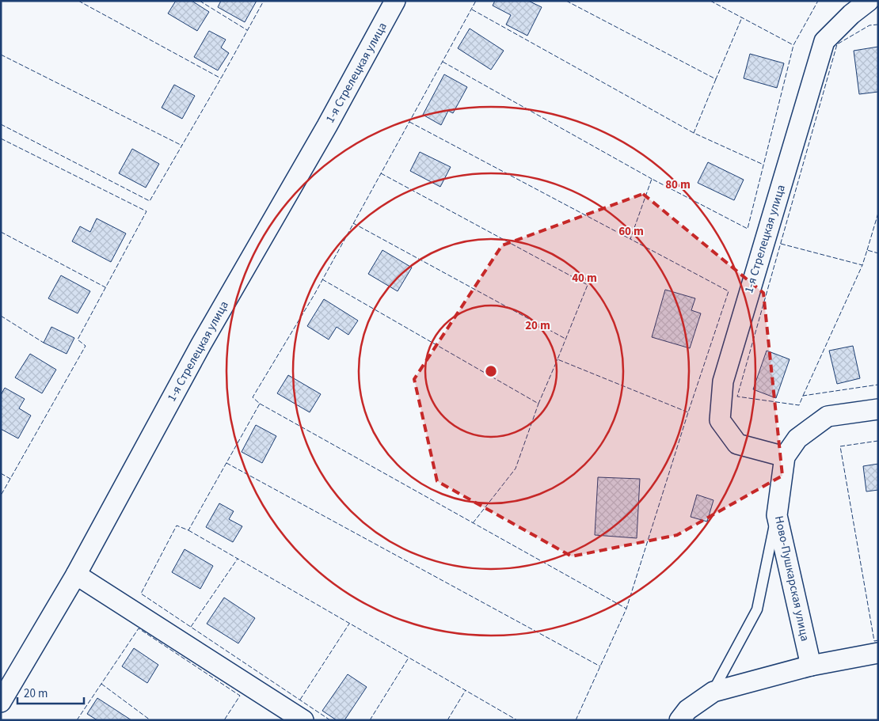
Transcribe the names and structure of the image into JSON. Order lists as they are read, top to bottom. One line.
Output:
{"streets":{"street":["1-я Стрелецкая улица","Ново-Пушкарская улица"]},"crossings":[["1-я Стрелецкая улица","Ново-Пушкарская улица"]],"scale_bar":"20 m","rings":["80 m","60 m","40 m","20 m"]}
